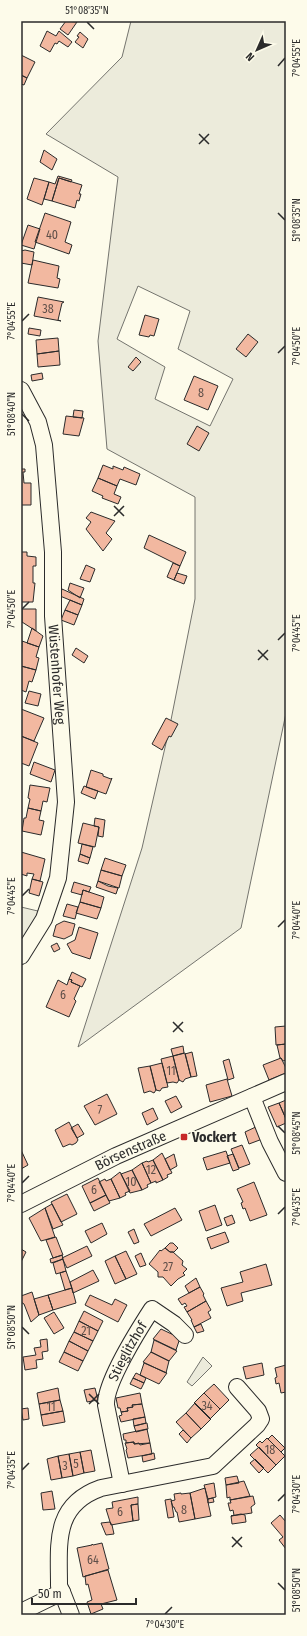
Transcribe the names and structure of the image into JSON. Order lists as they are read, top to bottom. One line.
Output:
{"streets":{"street":["Wüstenhofer Weg","Börsenstraße","Stieglitzhof"]},"places":{"transit":["Vockert"]},"house_numbers":["40","38","8","6","11","7","12","10","6","27","21","34","11","18","5","3","8","6","64"],"scale_bar":"50 m","north":"bottom left","coordinates":["51°08'35\"N","7°04'55\"E","7°04'50\"E","51°08'40\"N","7°04'45\"E","7°04'40\"E","51°08'45\"N","7°04'35\"E","51°08'50\"N","7°04'30\"E"]}
